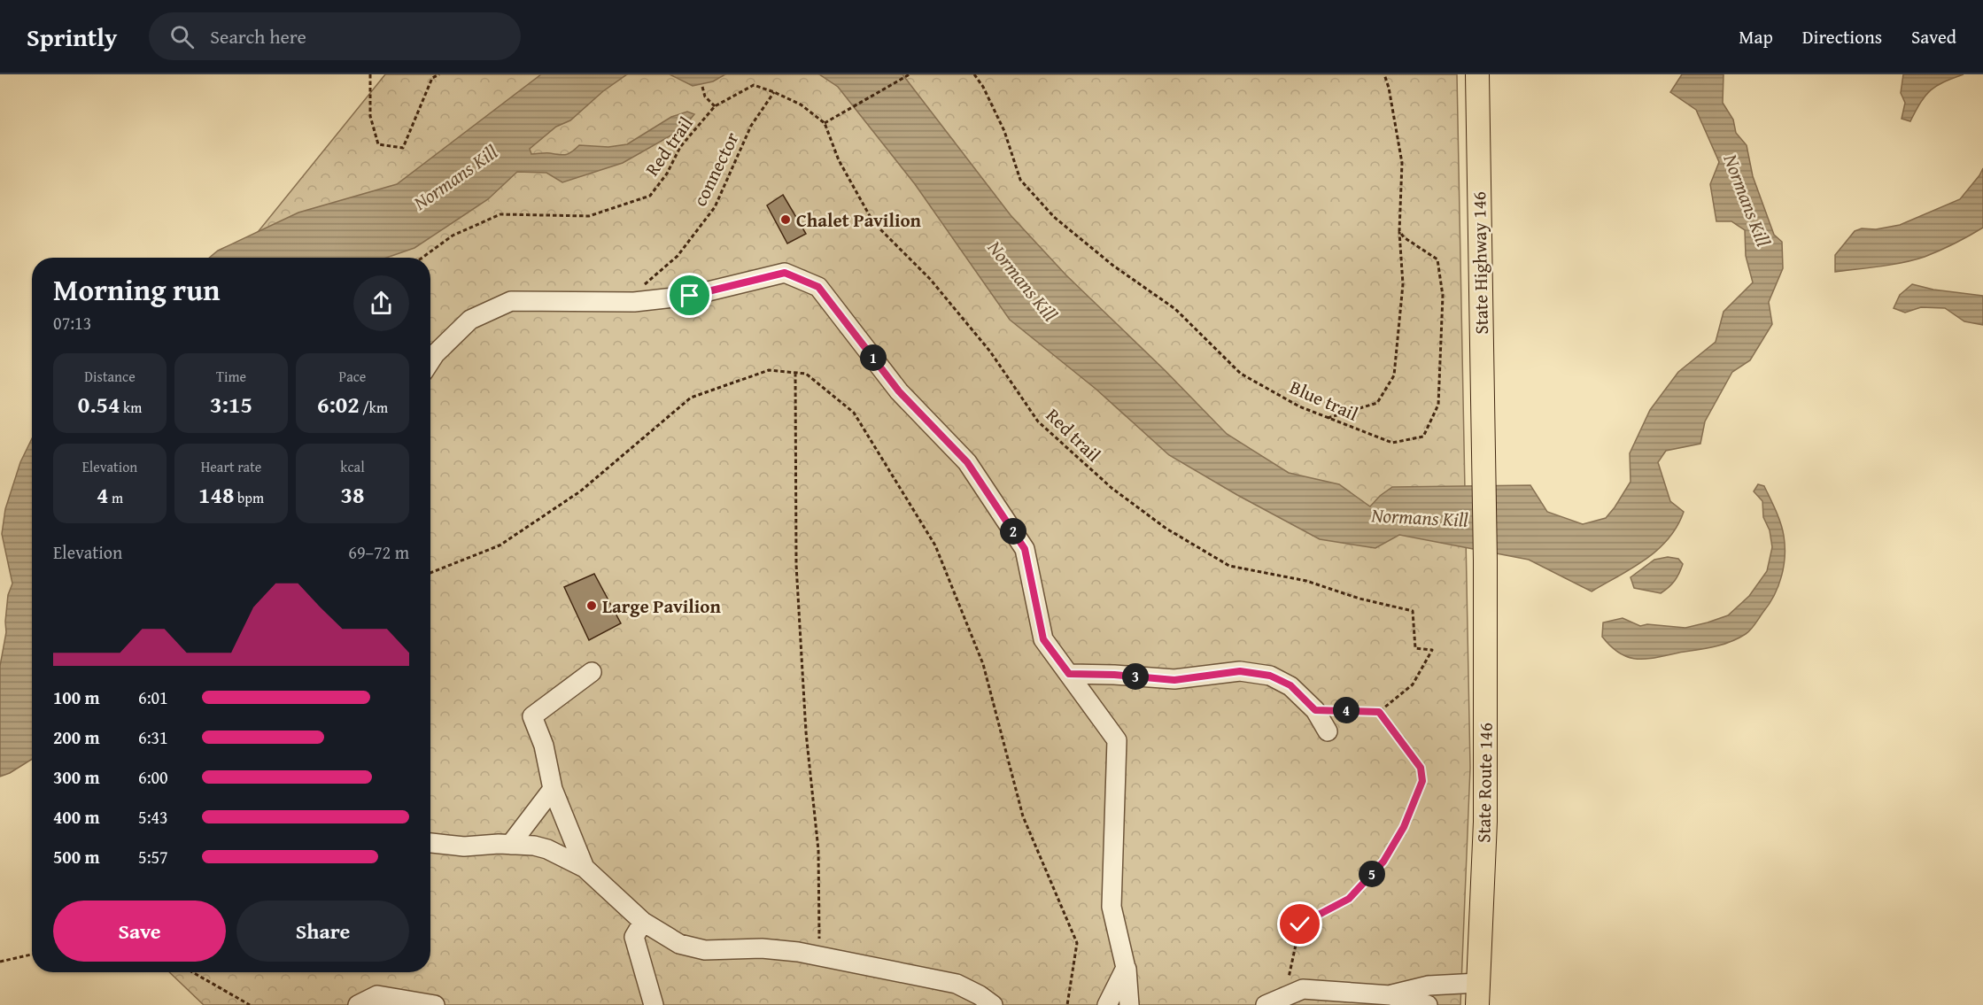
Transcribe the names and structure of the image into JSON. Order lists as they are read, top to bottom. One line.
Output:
{"streets":{"main road":["State Highway 146","State Route 146"],"path":["Red trail","connector","Blue trail"]},"crossings":[["Red trail","connector"],["State Highway 146","State Route 146"]],"water":["Normans Kill"],"places":["Chalet Pavilion","Large Pavilion"],"page":{"header":"Sprintly","search":"Search here","nav":["Map","Directions","Saved"],"heading":["Morning run","07:13"],"pins":["1","2","3","4","5"],"stats":[["Distance","0.54 km"],["Time","3:15"],["Pace","6:02 /km"],["Elevation","4 m"],["Heart rate","148 bpm"],["kcal","38"]],"chart":["Elevation","69–72 m"],"list":[{"name":"100 m","note":"6:01"},{"name":"200 m","note":"6:31"},{"name":"300 m","note":"6:00"},{"name":"400 m","note":"5:43"},{"name":"500 m","note":"5:57"}],"buttons":["Save","Share"]}}
